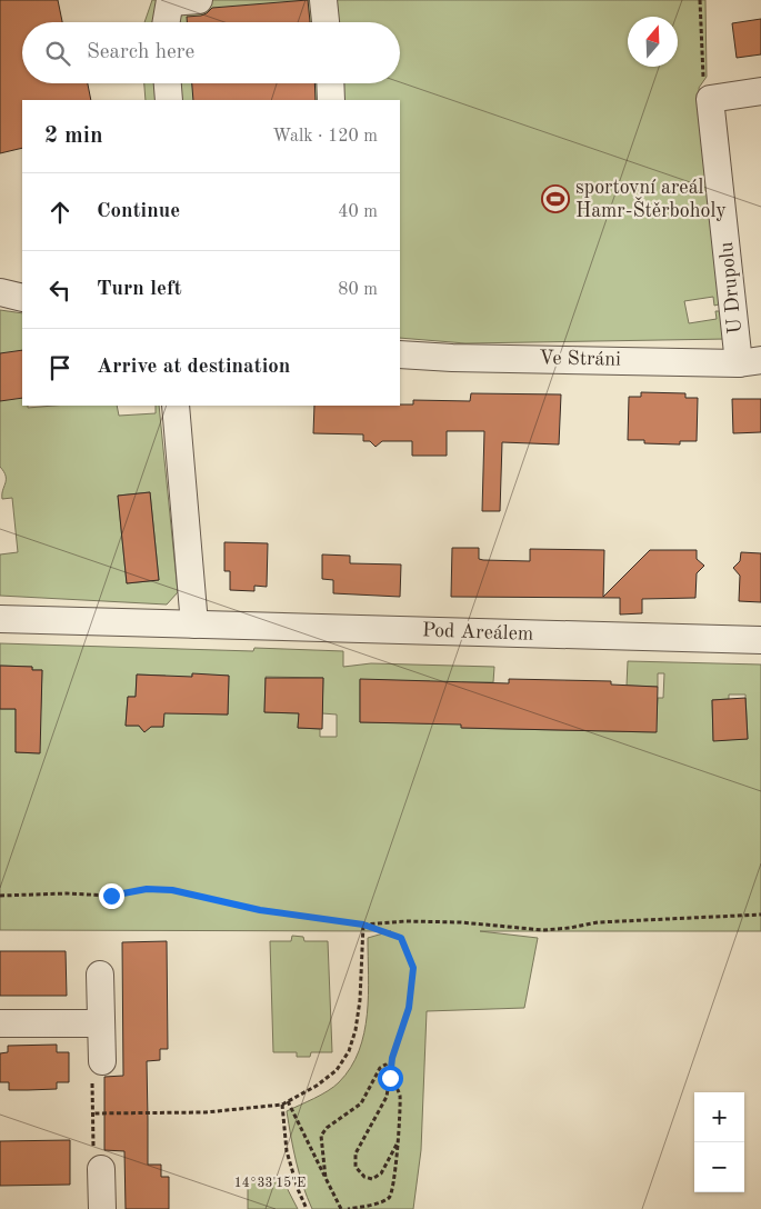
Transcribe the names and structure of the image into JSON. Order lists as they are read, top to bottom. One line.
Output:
{"streets":{"street":["U Drupolu","Ve Stráni","Pod Areálem"]},"crossings":[["U Drupolu","Ve Stráni"]],"places":{"sports":["sportovní areál Hamr-Štěrboholy"]},"north":"top","page":{"search":"Search here","heading":["2 min","Walk · 120 m"],"list":[["Continue","40 m"],["Turn left","80 m"],"Arrive at destination"],"map_buttons":["+","−"]},"coordinates":["14°33'15\"E"]}
